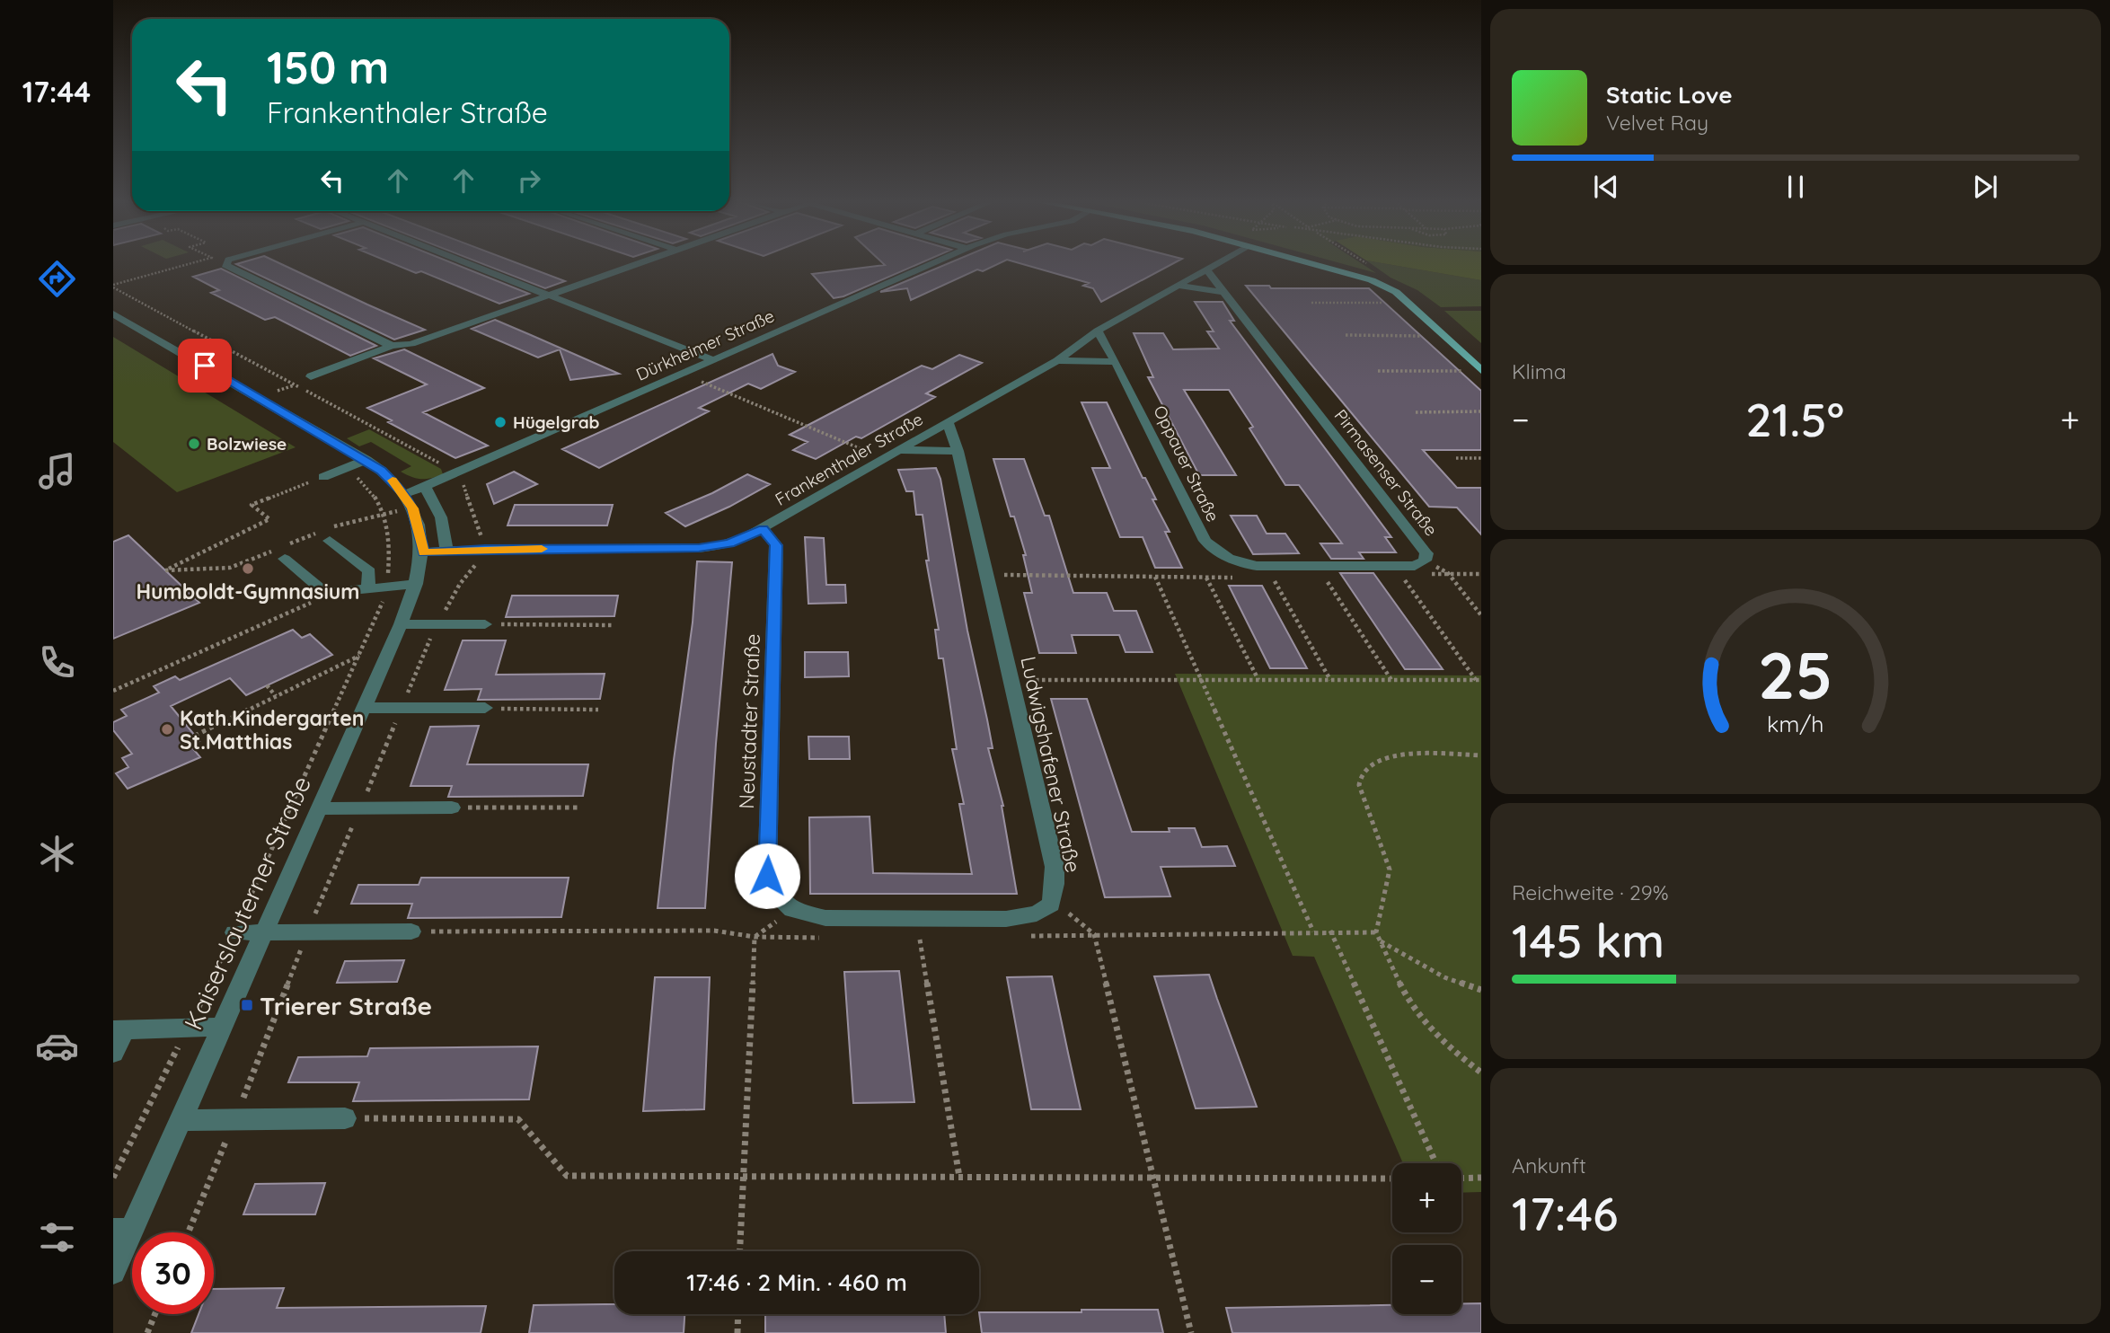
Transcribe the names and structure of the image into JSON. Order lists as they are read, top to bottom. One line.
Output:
{"streets":{"street":["Dürkheimer Straße","Frankenthaler Straße","Oppauer Straße","Pirmasenser Straße","Neustadter Straße","Ludwigshafener Straße","Kaiserslauterner Straße"]},"crossings":[["Frankenthaler Straße","Oppauer Straße"],["Frankenthaler Straße","Pirmasenser Straße"],["Frankenthaler Straße","Neustadter Straße"],["Frankenthaler Straße","Ludwigshafener Straße"],["Frankenthaler Straße","Kaiserslauterner Straße"],["Oppauer Straße","Pirmasenser Straße"]],"places":{"other":["Hügelgrab","Bolzwiese","Humboldt-Gymnasium","Kath.Kindergarten St.Matthias"],"transit":["Trierer Straße"]},"page":{"tabs":"17:44","turn":["150 m","Frankenthaler Straße"],"song":["Static Love","Velvet Ray"],"tile":["Klima",["Reichweite · 29%","145 km"],["Ankunft","17:46"]],"heat":["−","21.5°","+"],"map_buttons":["+","−"],"limit":"30","trip":"17:46 · 2 Min. · 460 m","gauge":["25","km/h"]}}
